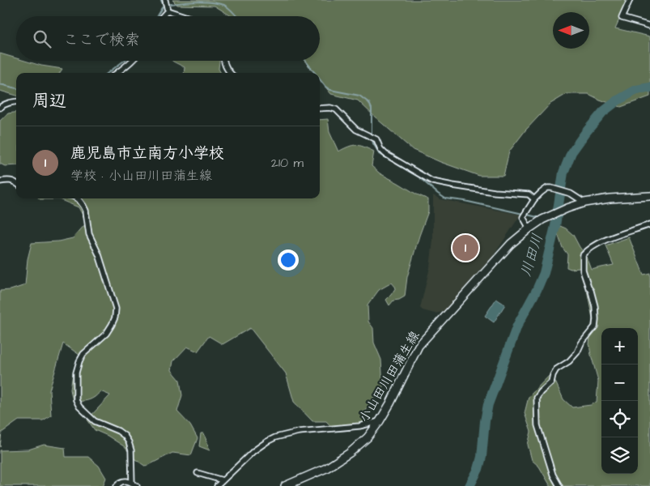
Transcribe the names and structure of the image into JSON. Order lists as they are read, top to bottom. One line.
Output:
{"streets":{"main road":["小山田川田蒲生線"]},"water":["川田川"],"north":"left","page":{"search":"ここで検索","heading":"周辺","list":[{"mark":"1","name":"鹿児島市立南方小学校","note":"学校 · 小山田川田蒲生線","value":"210 m"}],"pins":"1","map_buttons":["+","−"]}}
